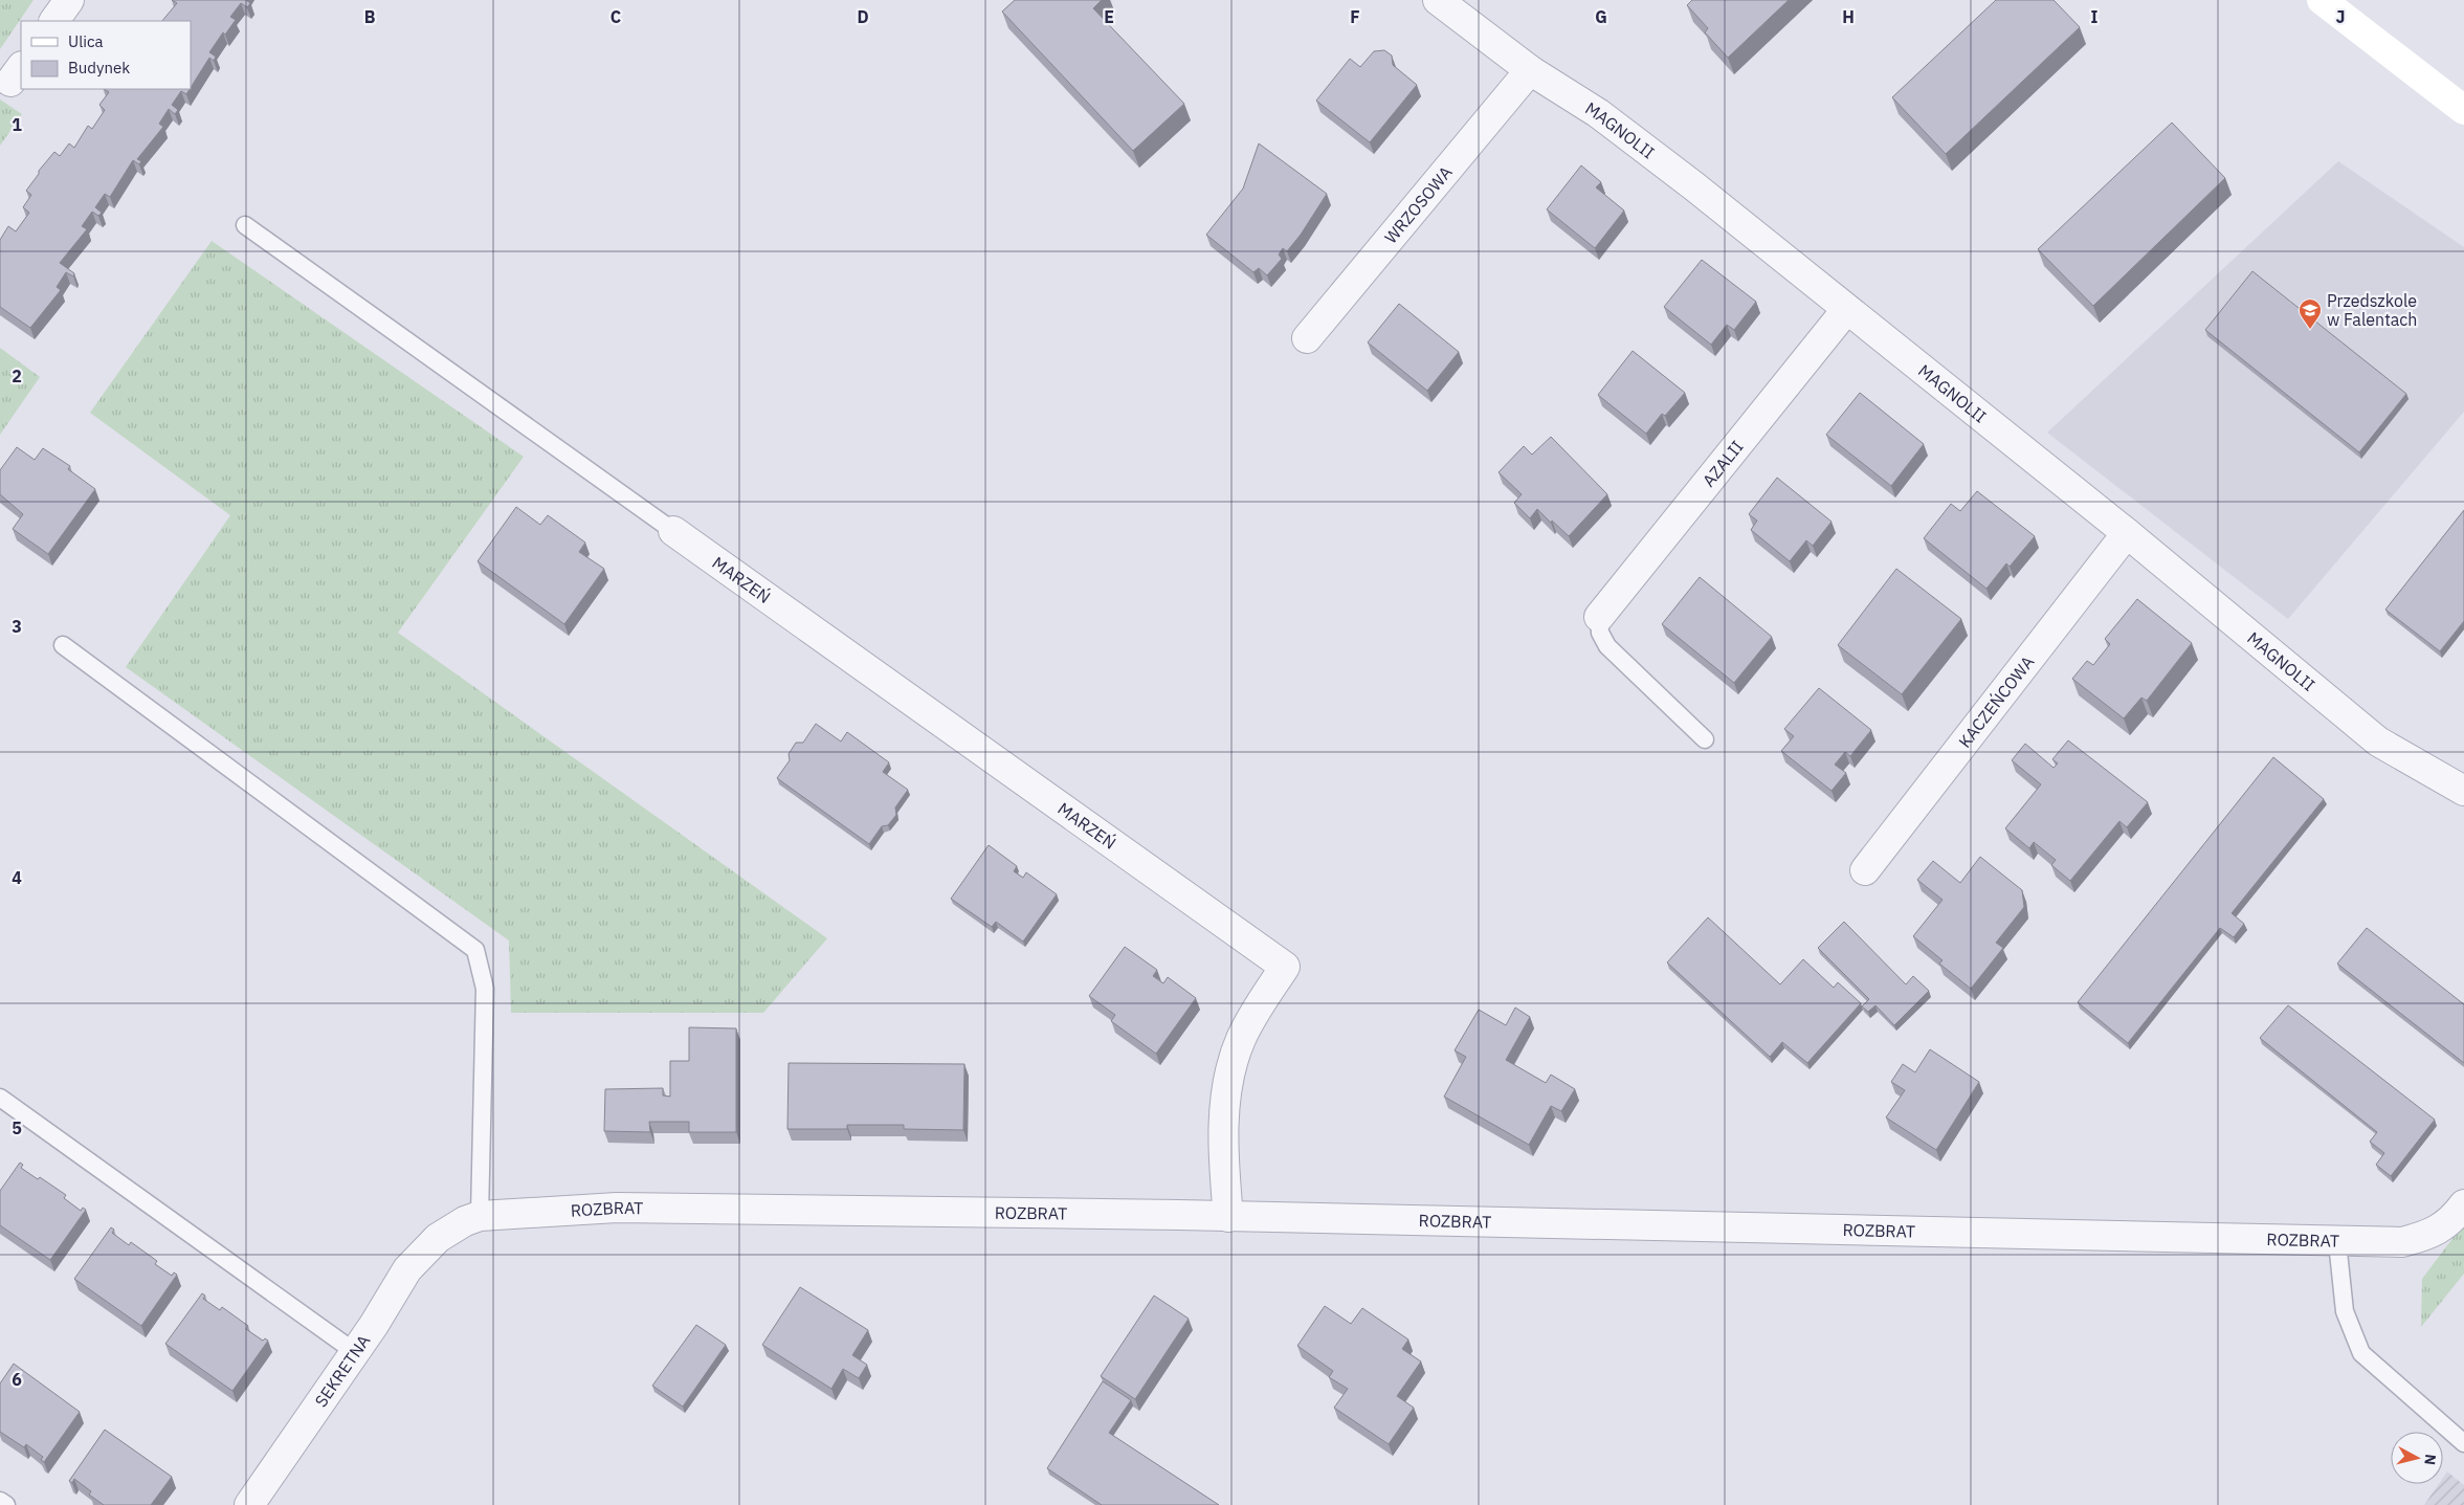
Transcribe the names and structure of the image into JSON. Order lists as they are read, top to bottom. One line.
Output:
{"streets":{"street":["MAGNOLII","WRZOSOWA","AZALII","MARZEŃ","KACZEŃCOWA","ROZBRAT","SEKRETNA"]},"crossings":[["MAGNOLII","WRZOSOWA"],["MAGNOLII","AZALII"],["MAGNOLII","KACZEŃCOWA"],["MARZEŃ","ROZBRAT"],["ROZBRAT","SEKRETNA"]],"places":{"school or university":["Przedszkole w Falentach"]},"legend":["Ulica","Budynek"],"north":"right","grid":{"columns":["B","C","D","E","F","G","H","I","J"],"rows":["1","2","3","4","5","6"]}}
